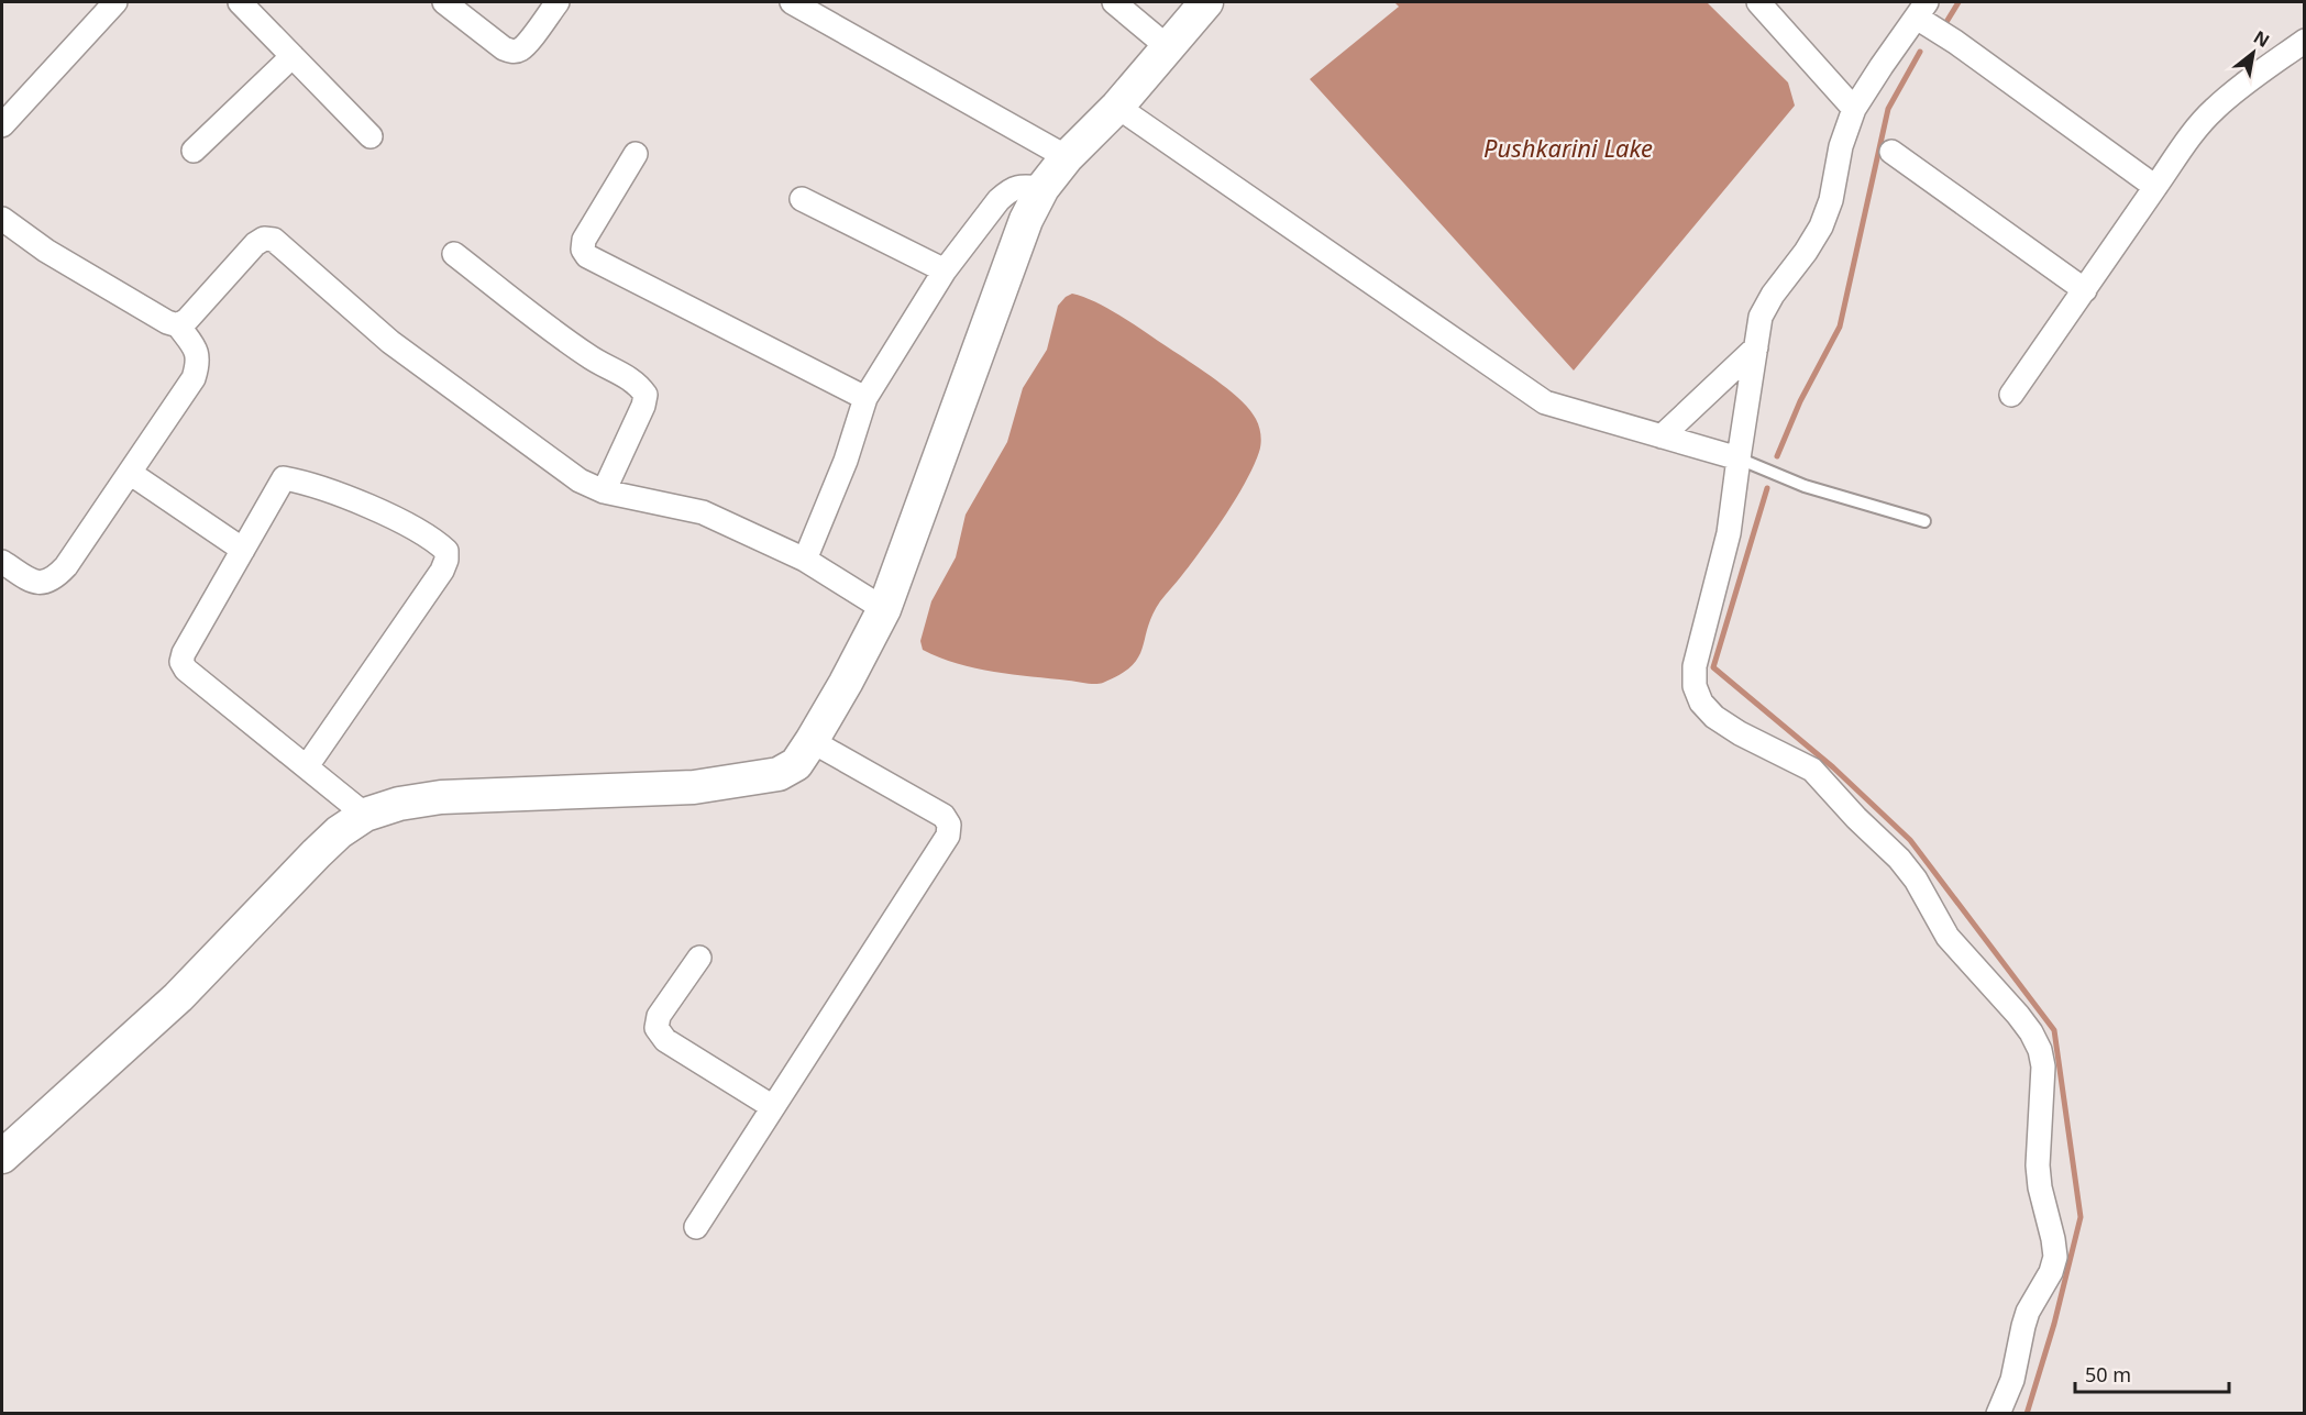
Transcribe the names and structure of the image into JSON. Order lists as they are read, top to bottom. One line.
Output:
{"water":["Pushkarini Lake"],"scale_bar":"50 m","north":"top right"}
